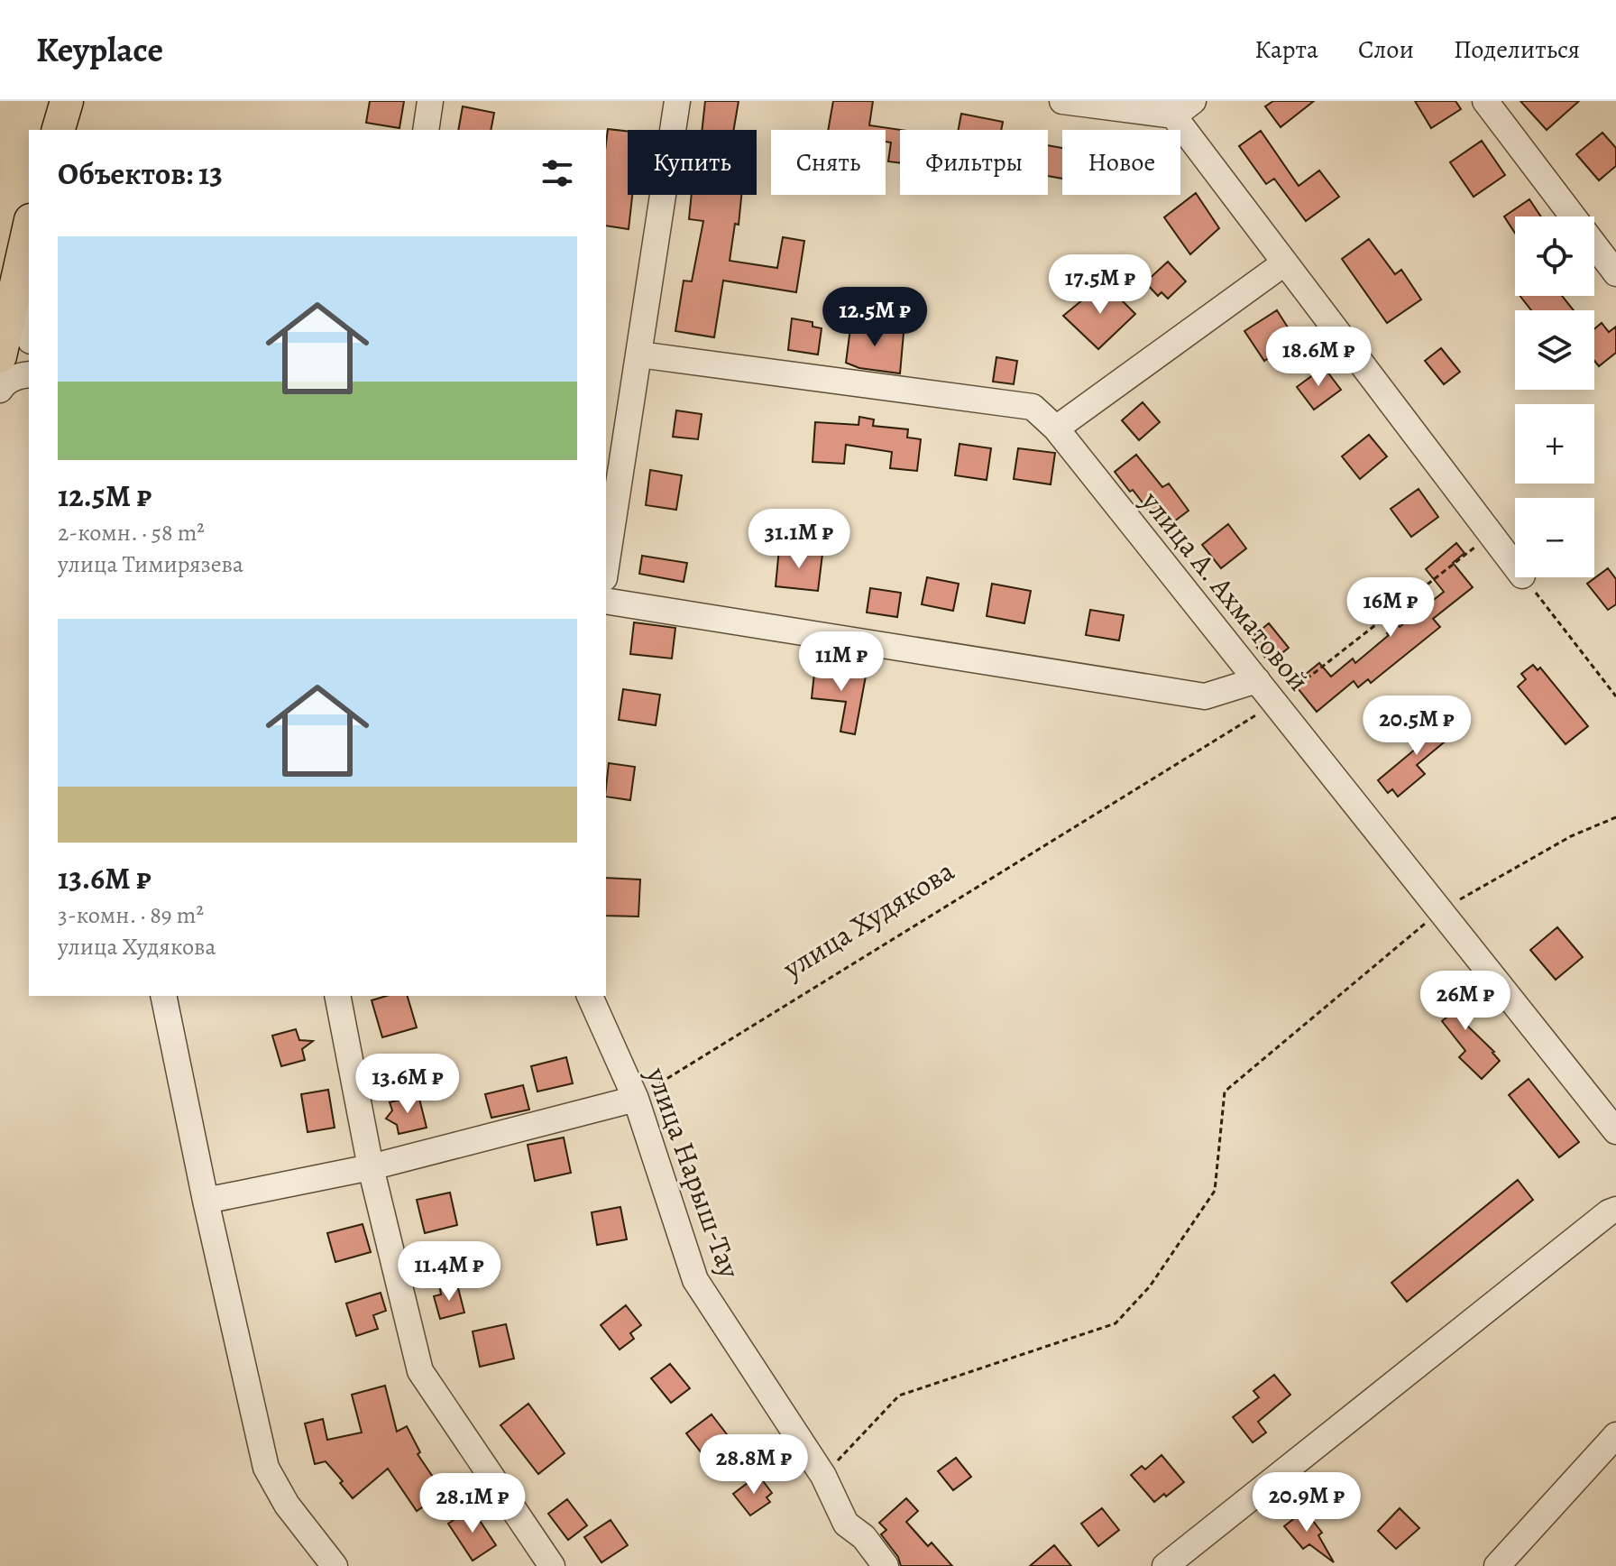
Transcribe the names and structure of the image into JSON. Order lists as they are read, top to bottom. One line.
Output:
{"streets":{"street":["улица А. Ахматовой","улица Нарыш-Тау"],"path":["улица Худякова"]},"crossings":[["улица А. Ахматовой","улица Худякова"],["улица Худякова","улица Нарыш-Тау"]],"page":{"header":"Keyplace","nav":["Карта","Слои","Поделиться"],"chip":["Купить","Снять","Фильтры","Новое"],"heading":"Объектов: 13","map_buttons":["+","−"],"list":[{"name":"12.5M ₽","note":"2-комн. · 58 m² · улица Тимирязева"},{"name":"13.6M ₽","note":"3-комн. · 89 m² · улица Худякова"}],"price":["17.5M ₽","12.5M ₽","18.6M ₽","31.1M ₽","16M ₽","11M ₽","20.5M ₽","26M ₽","13.6M ₽","11.4M ₽","28.8M ₽","20.9M ₽","28.1M ₽"]}}
